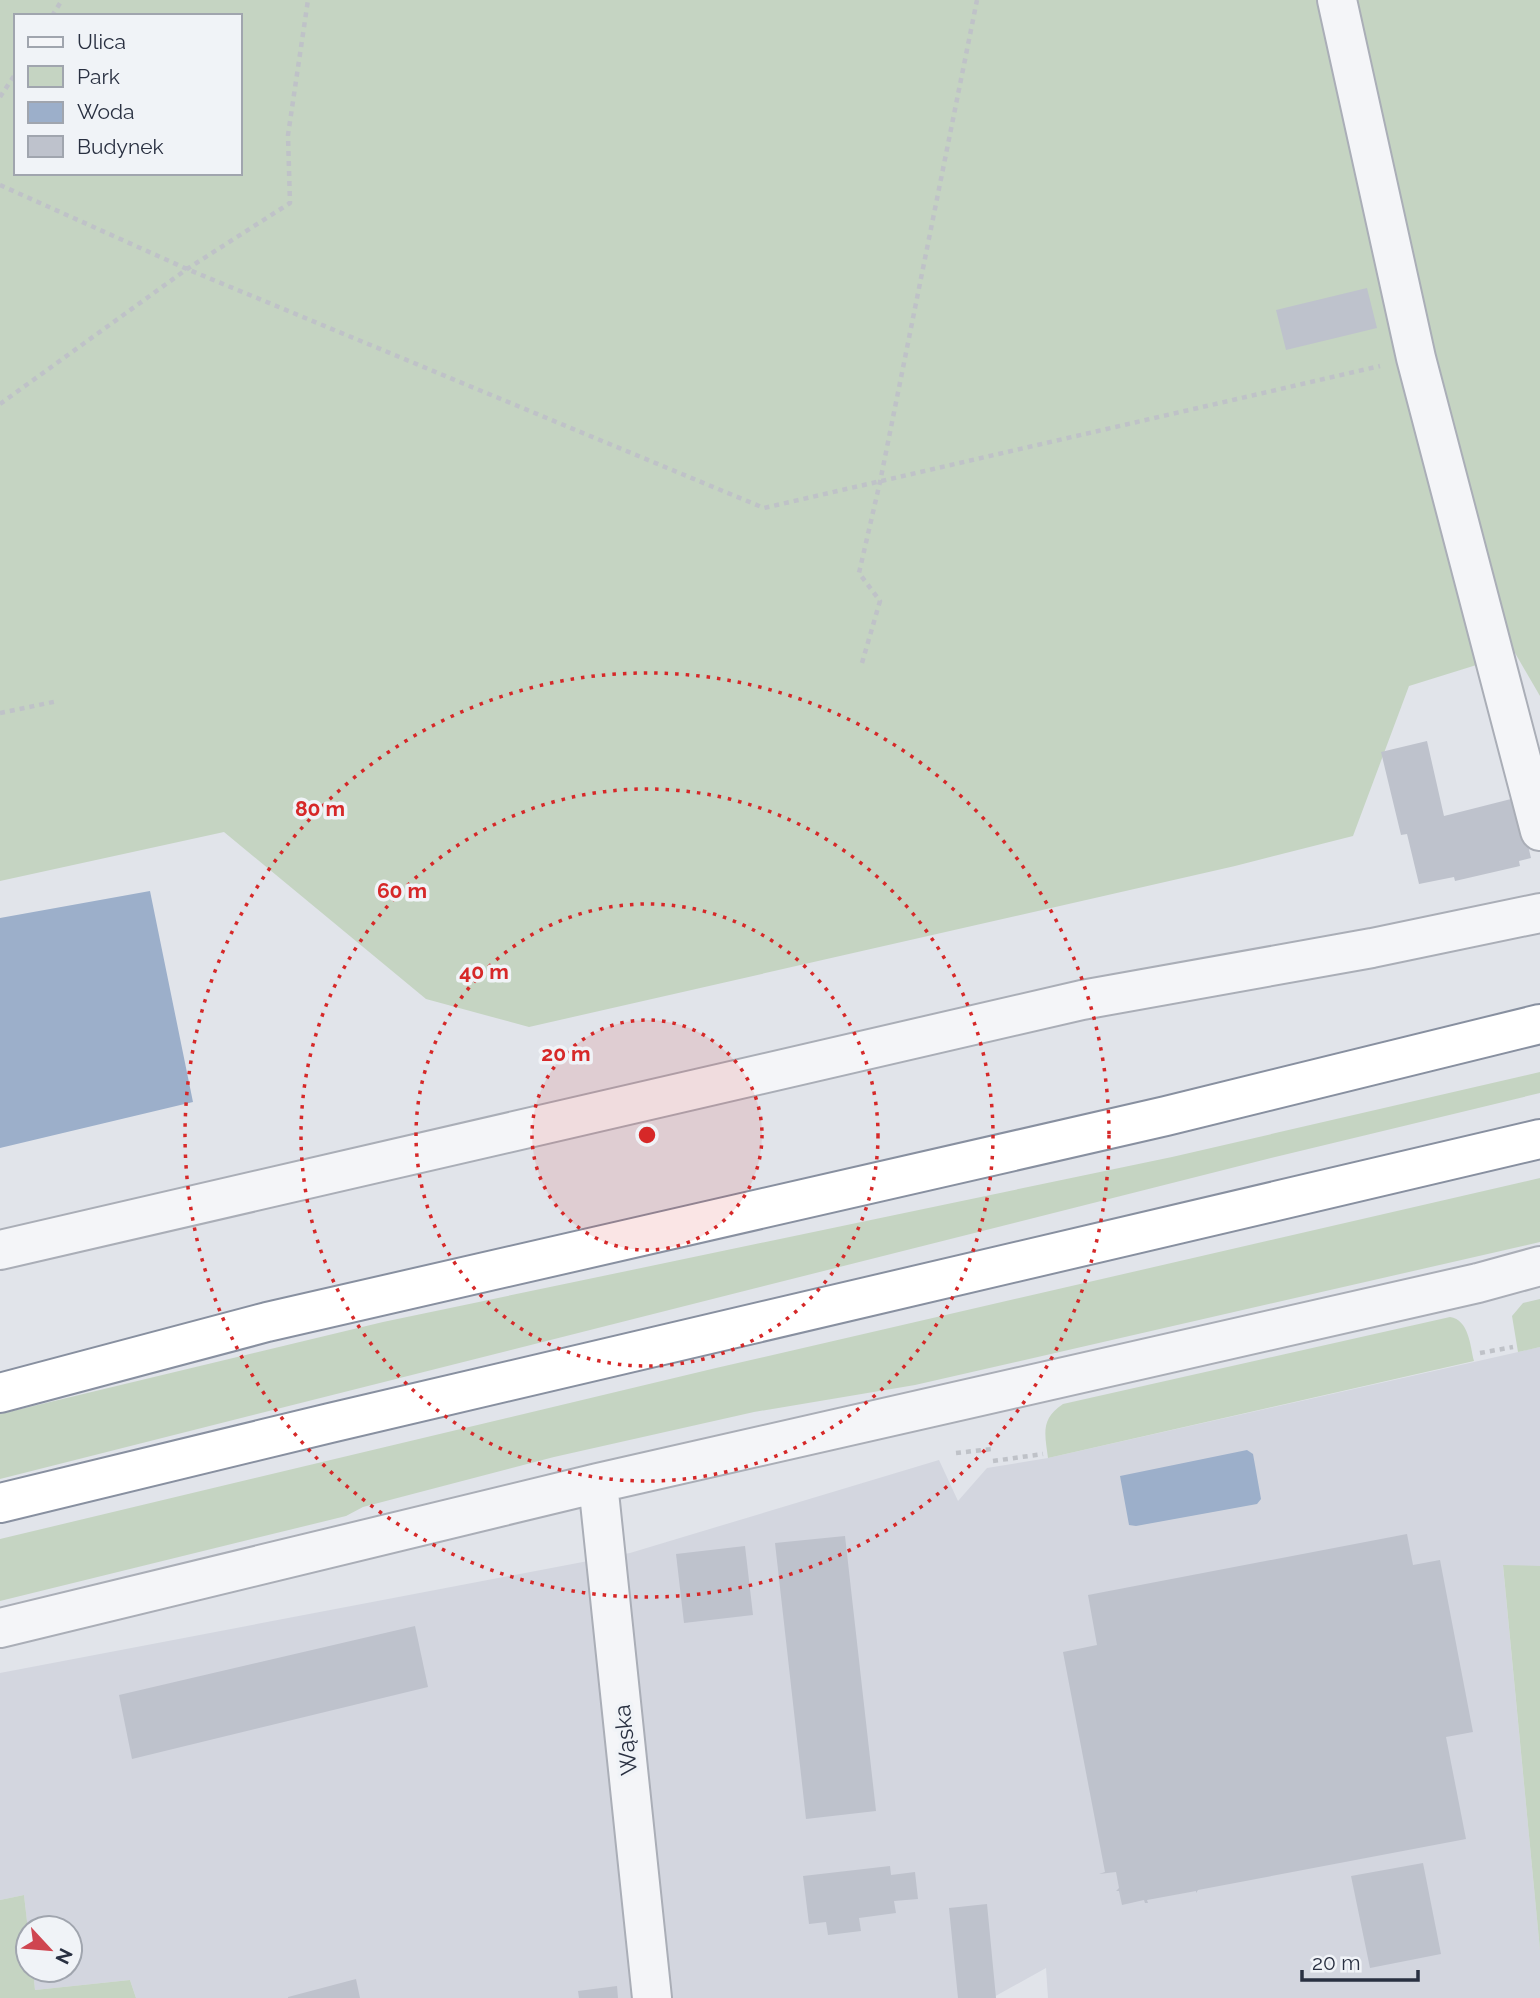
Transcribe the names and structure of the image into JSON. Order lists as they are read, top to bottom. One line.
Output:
{"streets":{"street":["Wąska"]},"legend":["Ulica","Park","Woda","Budynek"],"scale_bar":"20 m","north":"bottom right","rings":["80 m","60 m","40 m","20 m"]}
